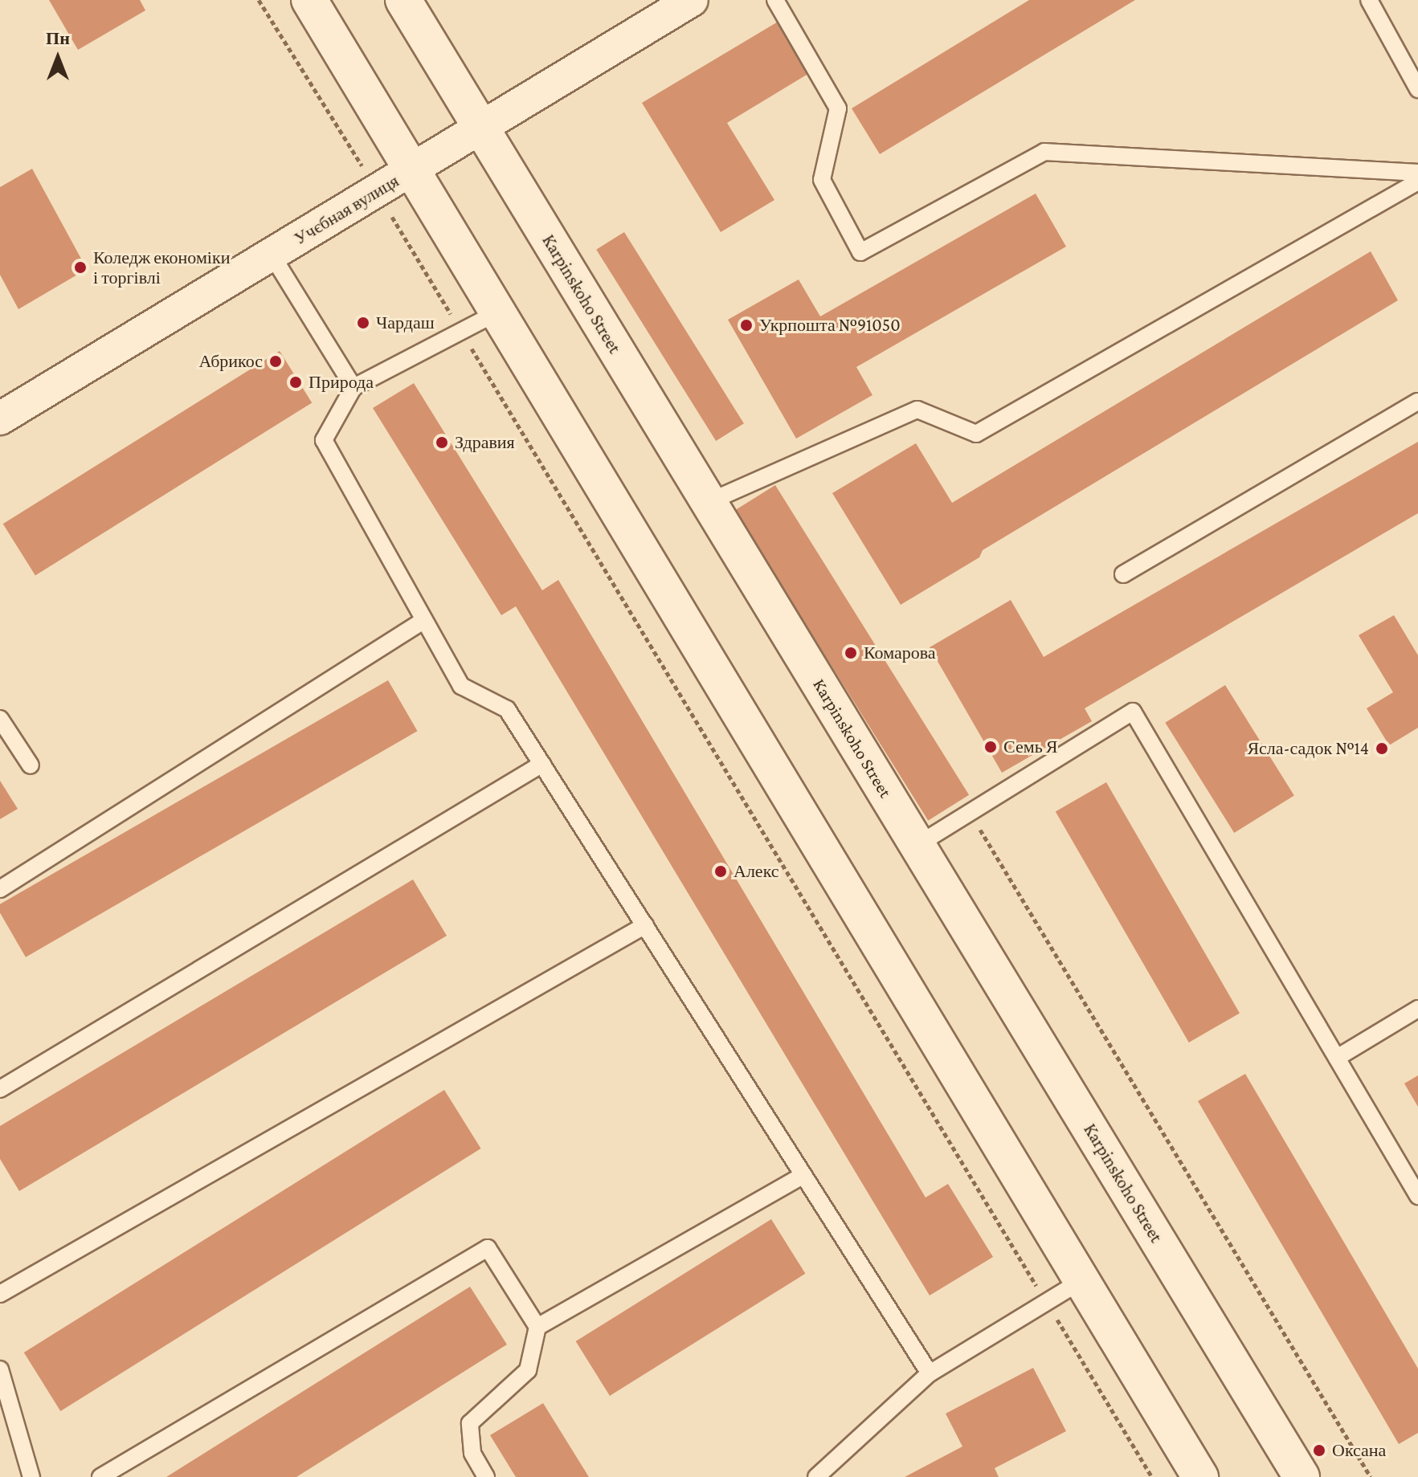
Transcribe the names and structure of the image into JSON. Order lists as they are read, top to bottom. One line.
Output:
{"streets":{"street":["Учєбная вулиця","Karpinskoho Street"]},"crossings":[["Учєбная вулиця","Karpinskoho Street"]],"places":["Коледж економіки і торгівлі","Чардаш","Укрпошта №91050","Абрикос","Природа","Здравия","Комарова","Семь Я","Ясла-садок №14","Алекс","Оксана"],"north":"top"}
